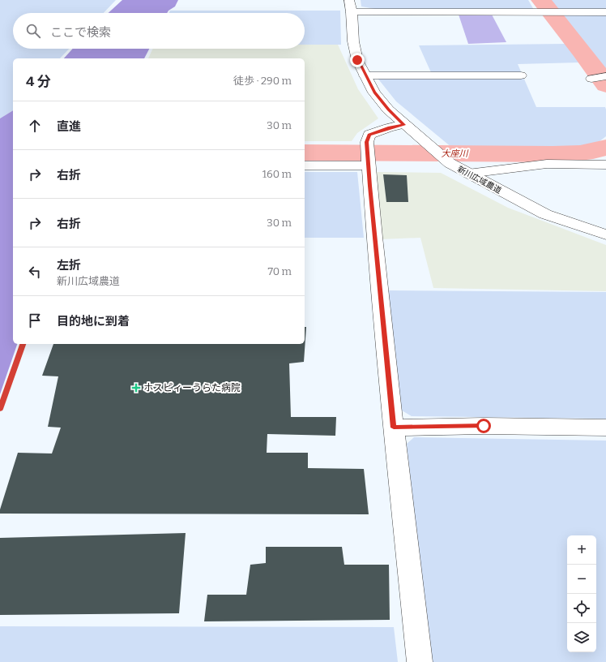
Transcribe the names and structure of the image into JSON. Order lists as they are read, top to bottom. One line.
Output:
{"streets":{"street":["新川広域農道"]},"water":["大座川"],"places":{"health":["ホスピィーうらた病院"]},"page":{"search":"ここで検索","heading":["4 分","徒歩 · 290 m"],"list":[["直進","30 m"],["右折","160 m"],["右折","30 m"],["左折","新川広域農道","70 m"],"目的地に到着"],"map_buttons":["+","−"]}}
